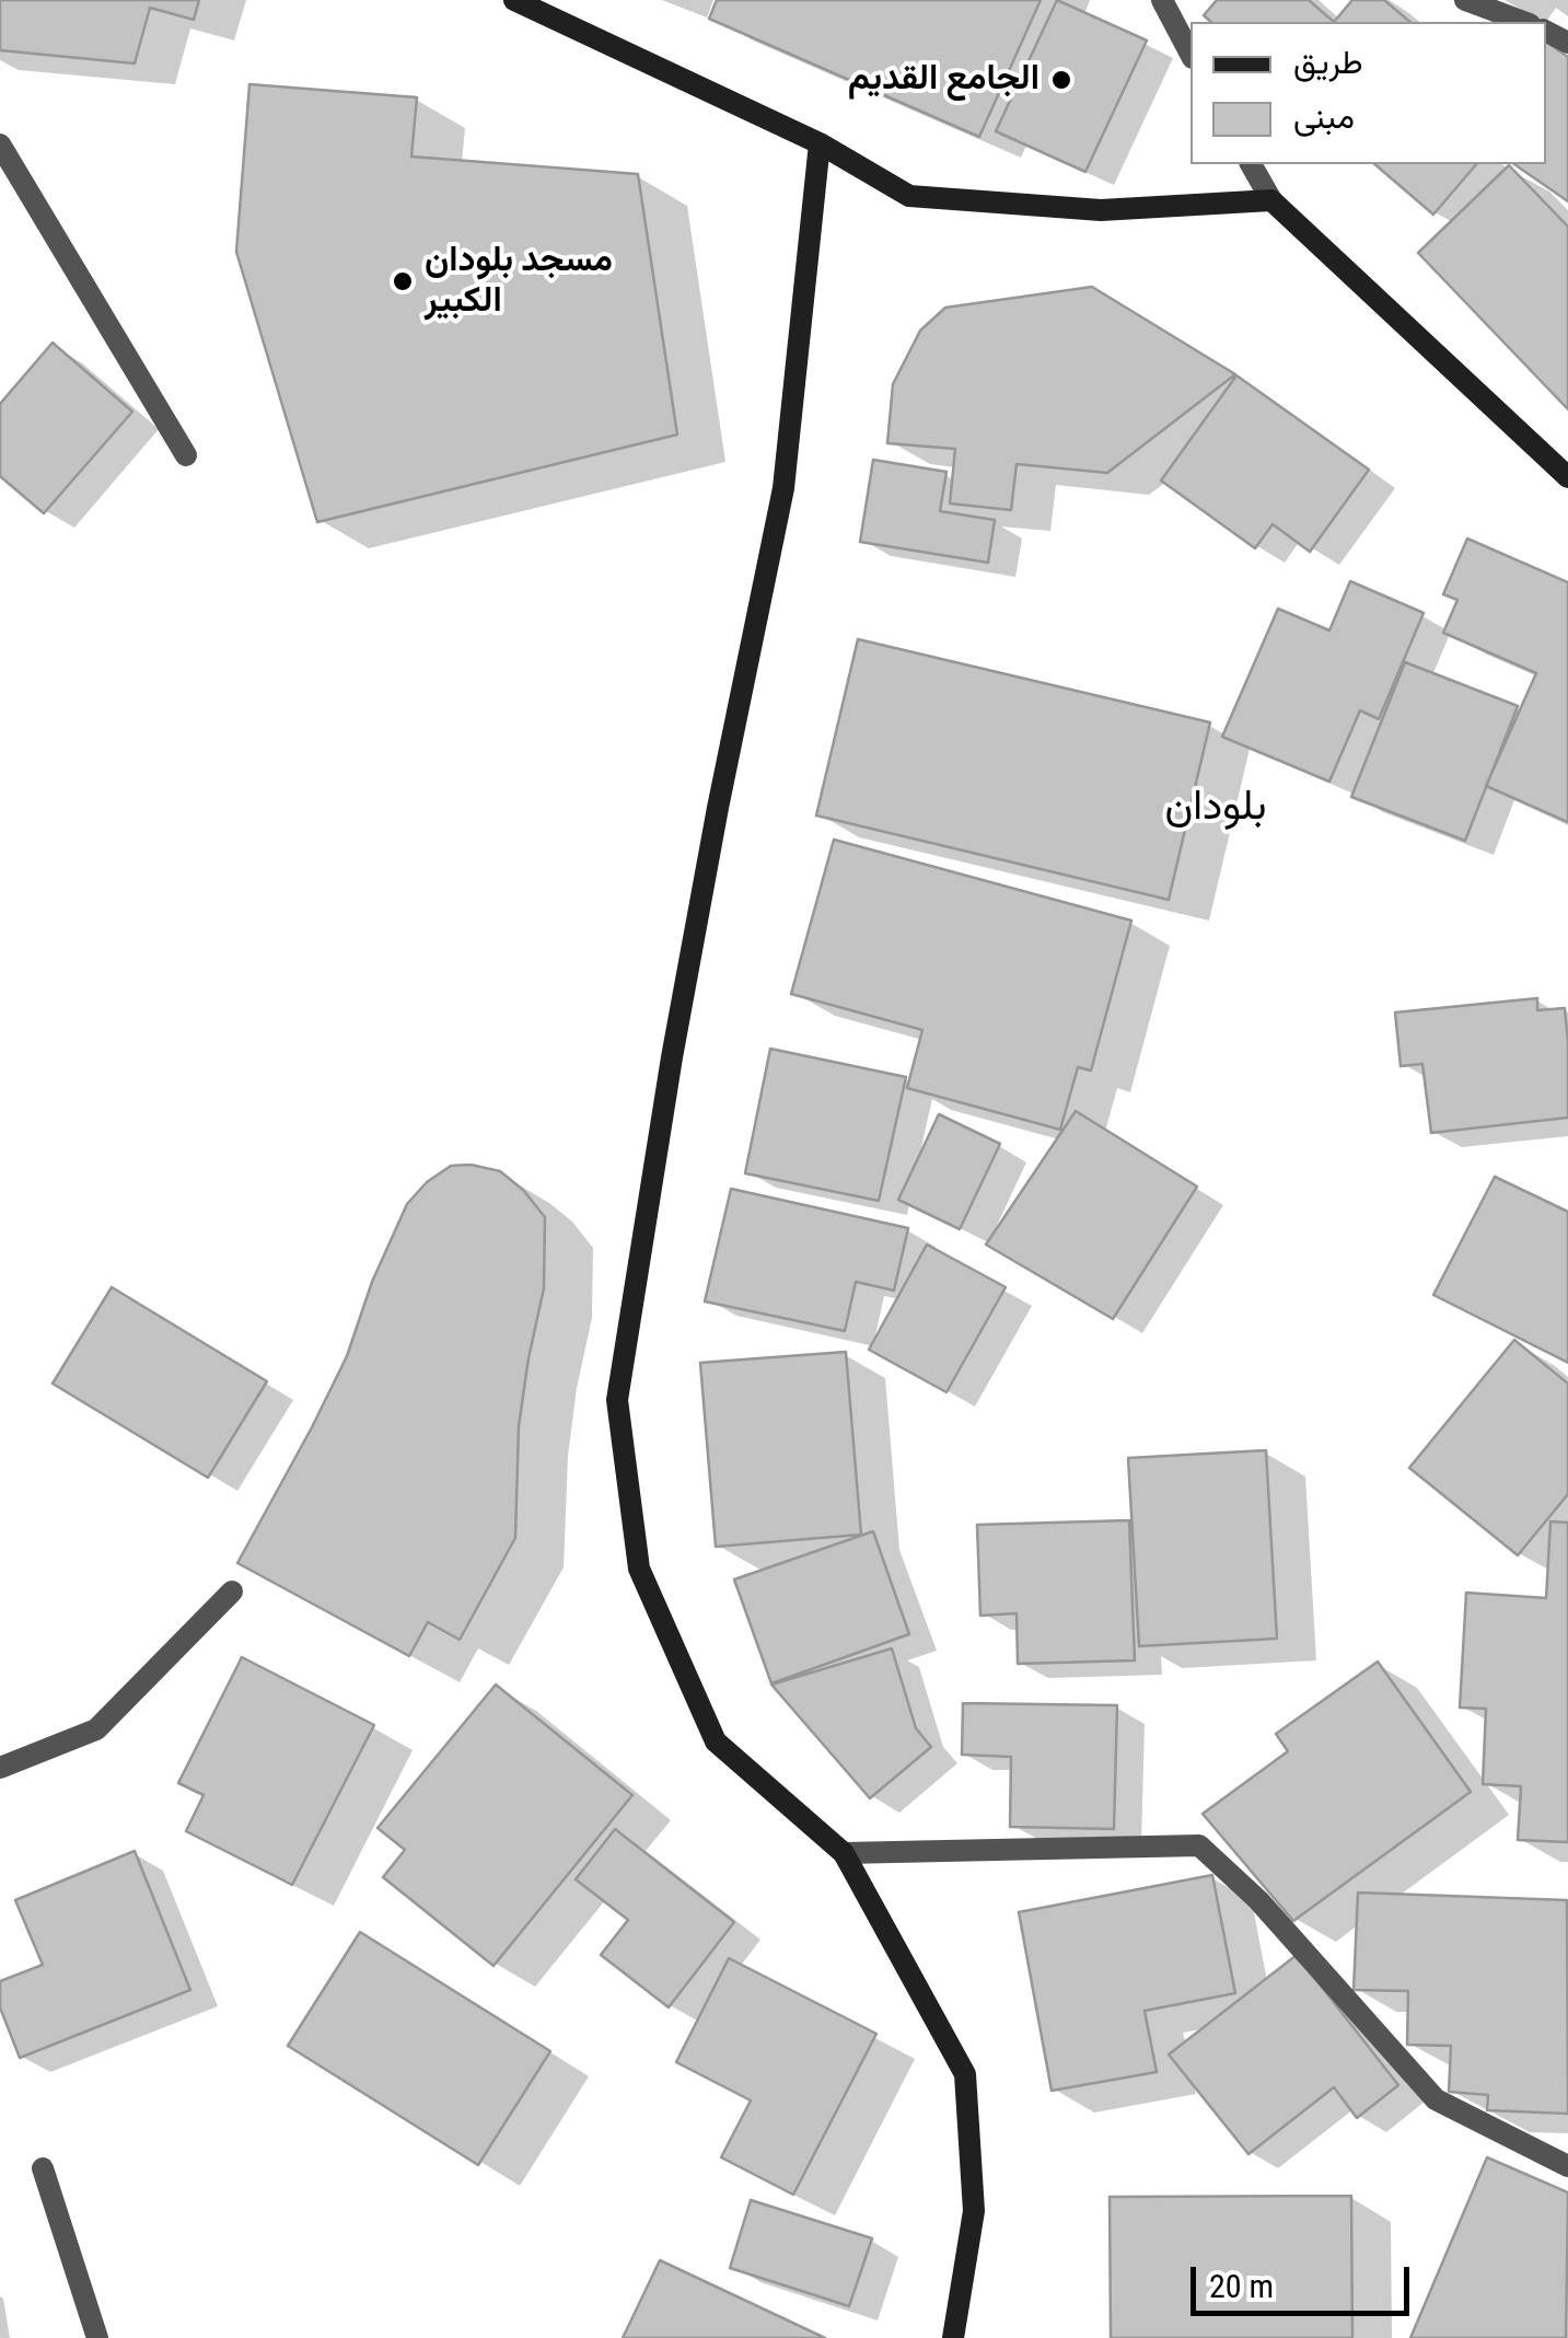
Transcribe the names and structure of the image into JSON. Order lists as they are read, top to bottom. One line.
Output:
{"districts":["بلودان"],"places":["الجامع القديم","مسجد بلودان الكبير"],"legend":["طريق","مبنى"],"scale_bar":"20 m"}
